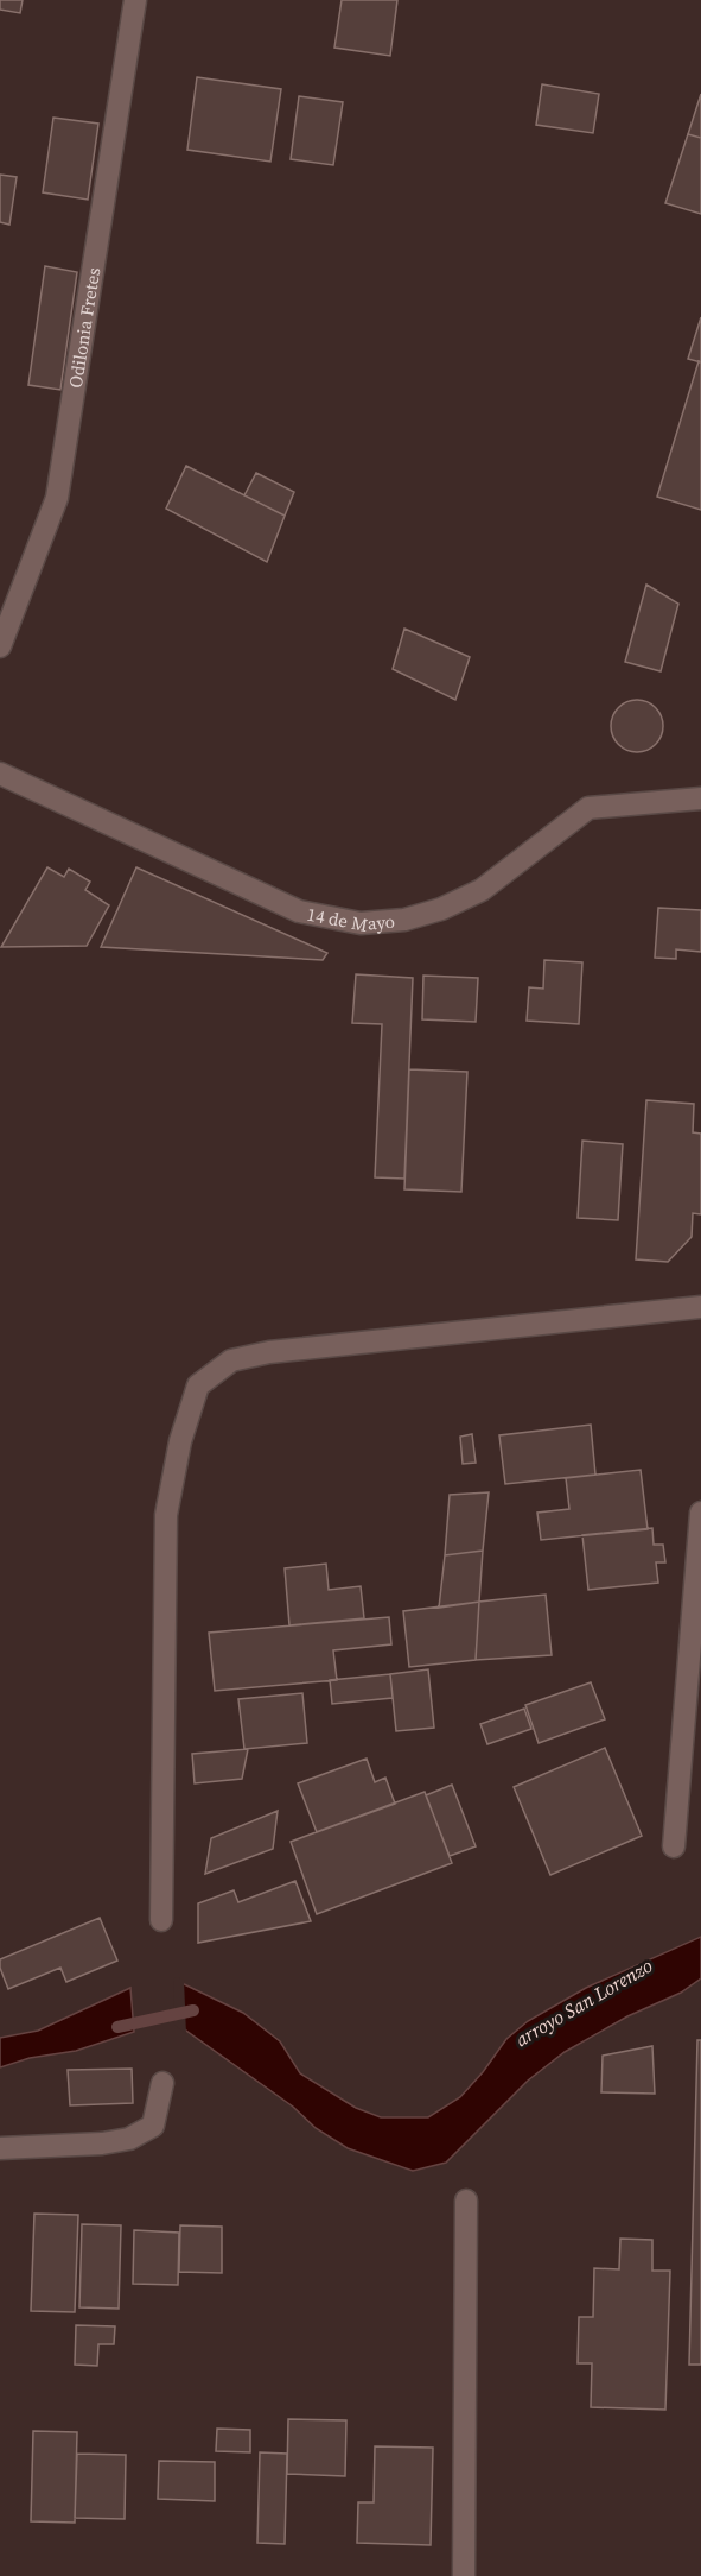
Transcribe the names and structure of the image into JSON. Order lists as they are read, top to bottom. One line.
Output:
{"streets":{"street":["Odilonia Fretes","14 de Mayo"]},"water":["arroyo San Lorenzo"]}
